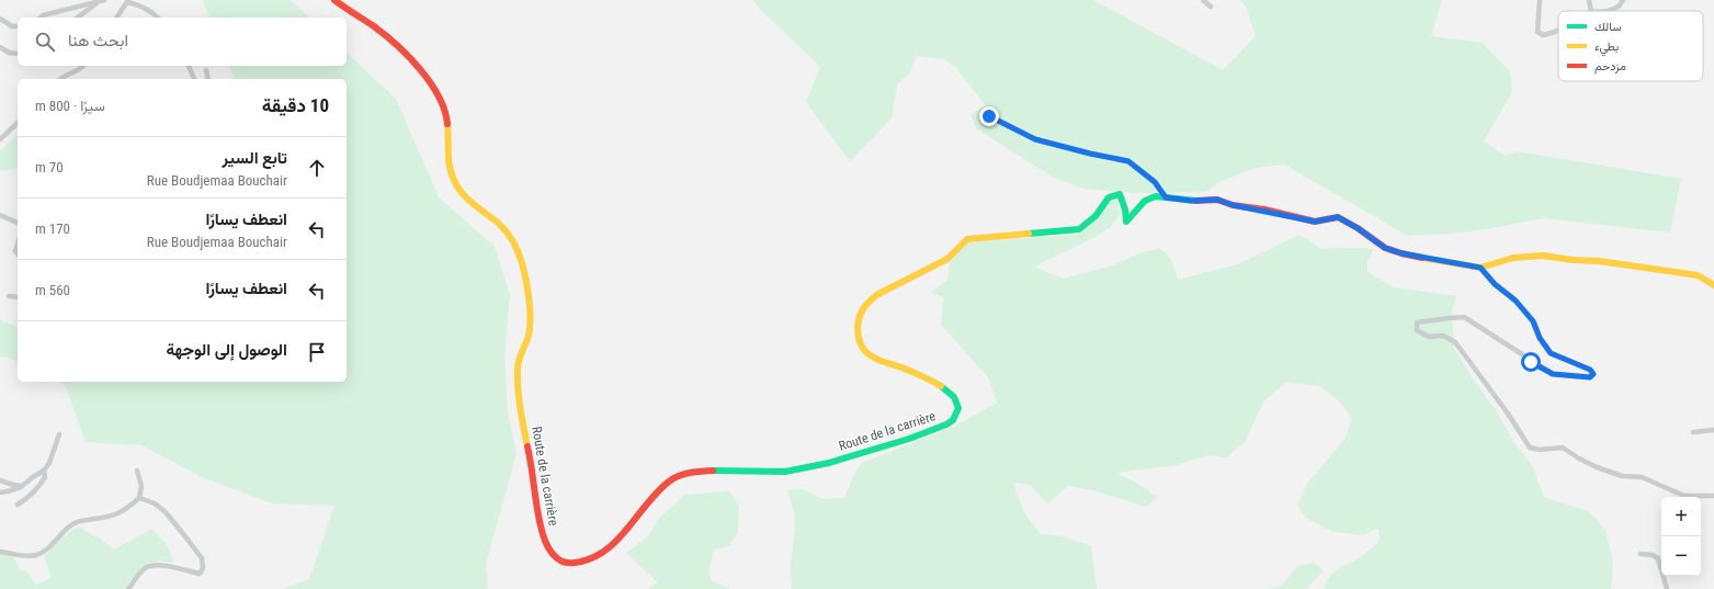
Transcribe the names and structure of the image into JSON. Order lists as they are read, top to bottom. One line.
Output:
{"streets":{"street":["Route de la carrière"]},"legend":["سالك","بطيء","مزدحم"],"page":{"search":"ابحث هنا","heading":["10 دقيقة","سيرًا · 800 m"],"list":[["تابع السير","Rue Boudjemaa Bouchair","70 m"],["انعطف يسارًا","Rue Boudjemaa Bouchair","170 m"],["انعطف يسارًا","560 m"],"الوصول إلى الوجهة"],"map_buttons":["+","−"]}}
